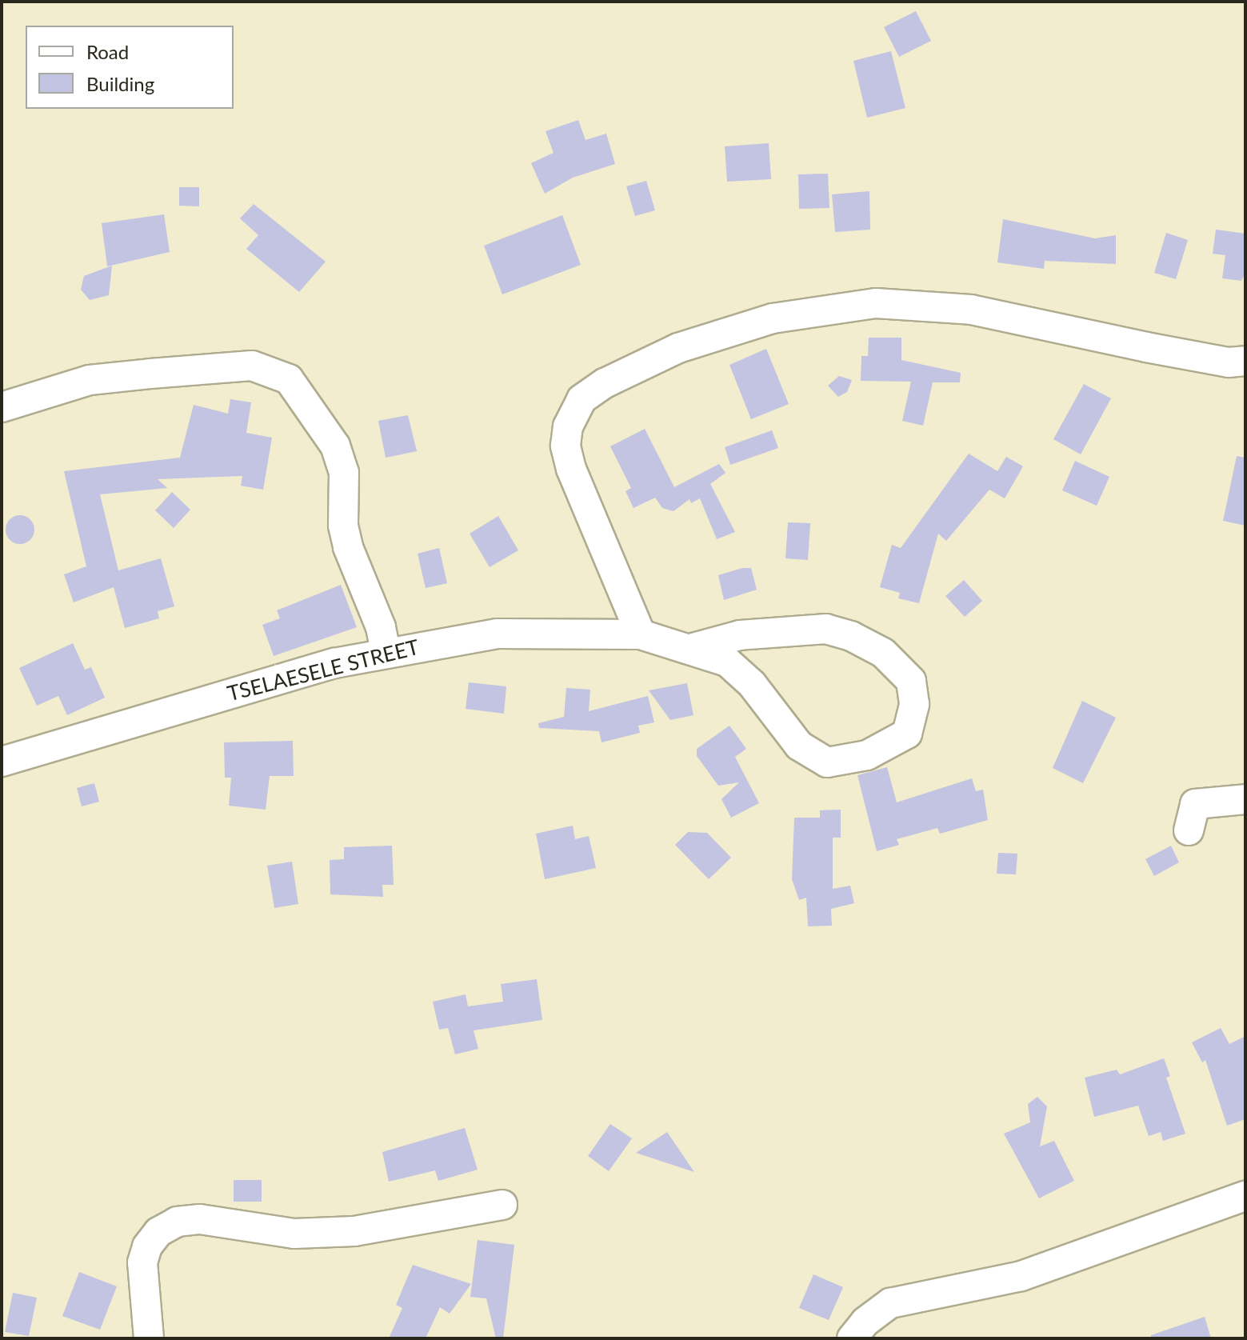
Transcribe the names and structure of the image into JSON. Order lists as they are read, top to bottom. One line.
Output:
{"streets":{"street":["TSELAESELE STREET"]},"legend":["Road","Building"]}
